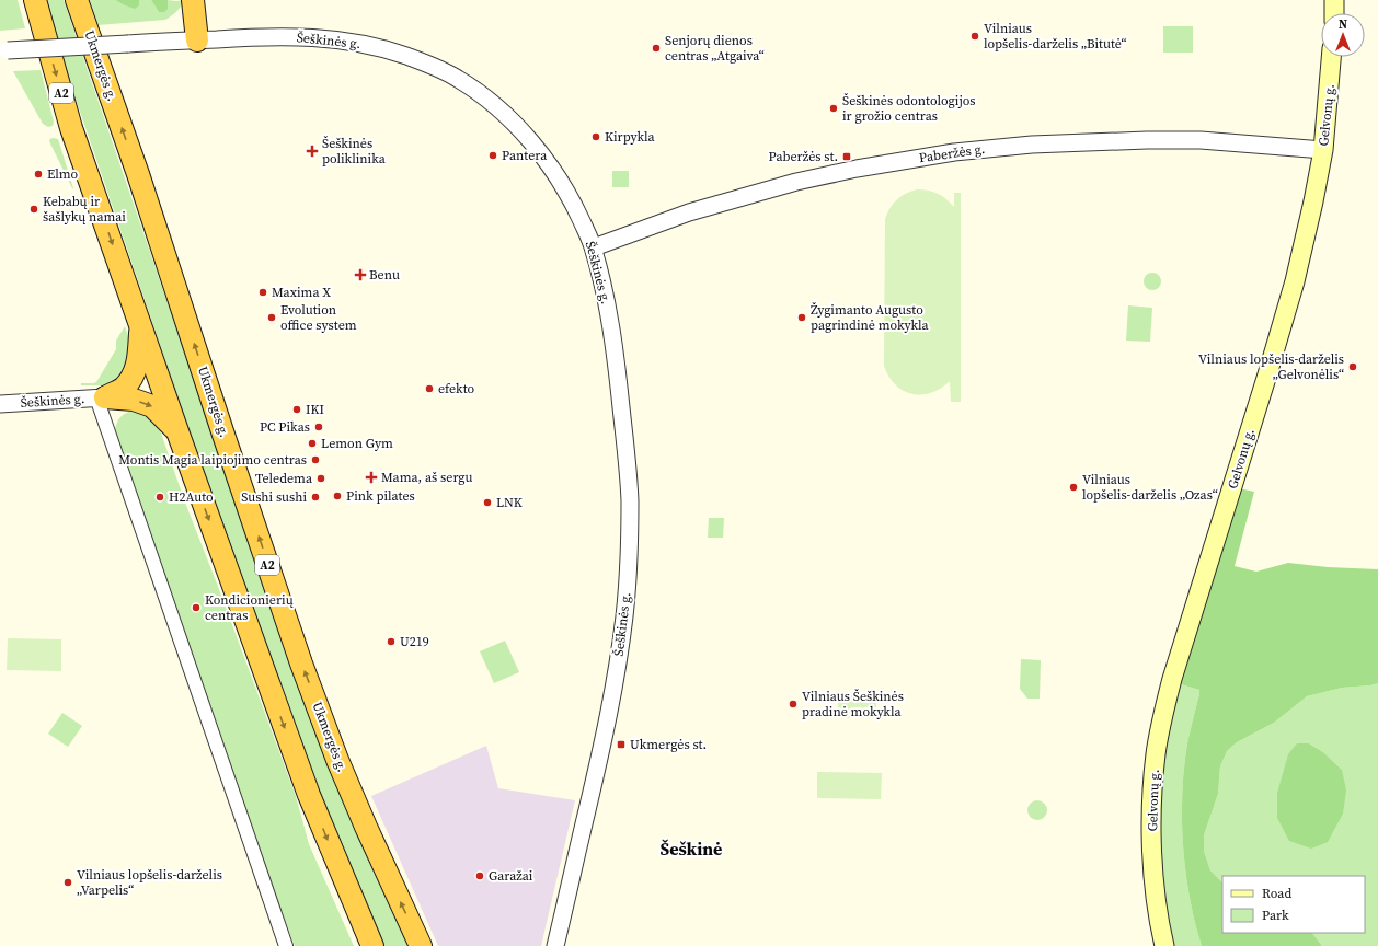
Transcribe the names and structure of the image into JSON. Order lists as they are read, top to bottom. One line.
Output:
{"streets":{"highway":["Ukmergės g.","A2"],"main road":["Gelvonų g."],"street":["Šeškinės g.","Paberžės g."]},"crossings":[["Šeškinės g.","Paberžės g."],["Gelvonų g.","Paberžės g."]],"districts":["Šeškinė"],"places":{"other":["Vilniaus lopšelis-darželis „Bitutė“","Senjorų dienos centras „Atgaiva“","Šeškinės odontologijos ir grožio centras","Kirpykla","Pantera","Elmo","Kebabų ir šašlykų namai","Maxima X","Evolution office system","Žygimanto Augusto pagrindinė mokykla","Vilniaus lopšelis-darželis „Gelvonėlis“","efekto","IKI","PC Pikas","Lemon Gym","Montis Magia laipiojimo centras","Teledema","Vilniaus lopšelis-darželis „Ozas“","Pink pilates","H2Auto","Sushi sushi","LNK","Kondicionierių centras","U219","Vilniaus Šeškinės pradinė mokykla","Garažai","Vilniaus lopšelis-darželis „Varpelis“"],"health":["Šeškinės poliklinika","Benu","Mama, aš sergu"],"transit":["Paberžės st.","Ukmergės st."]},"legend":["Road","Park"],"north":"top"}
